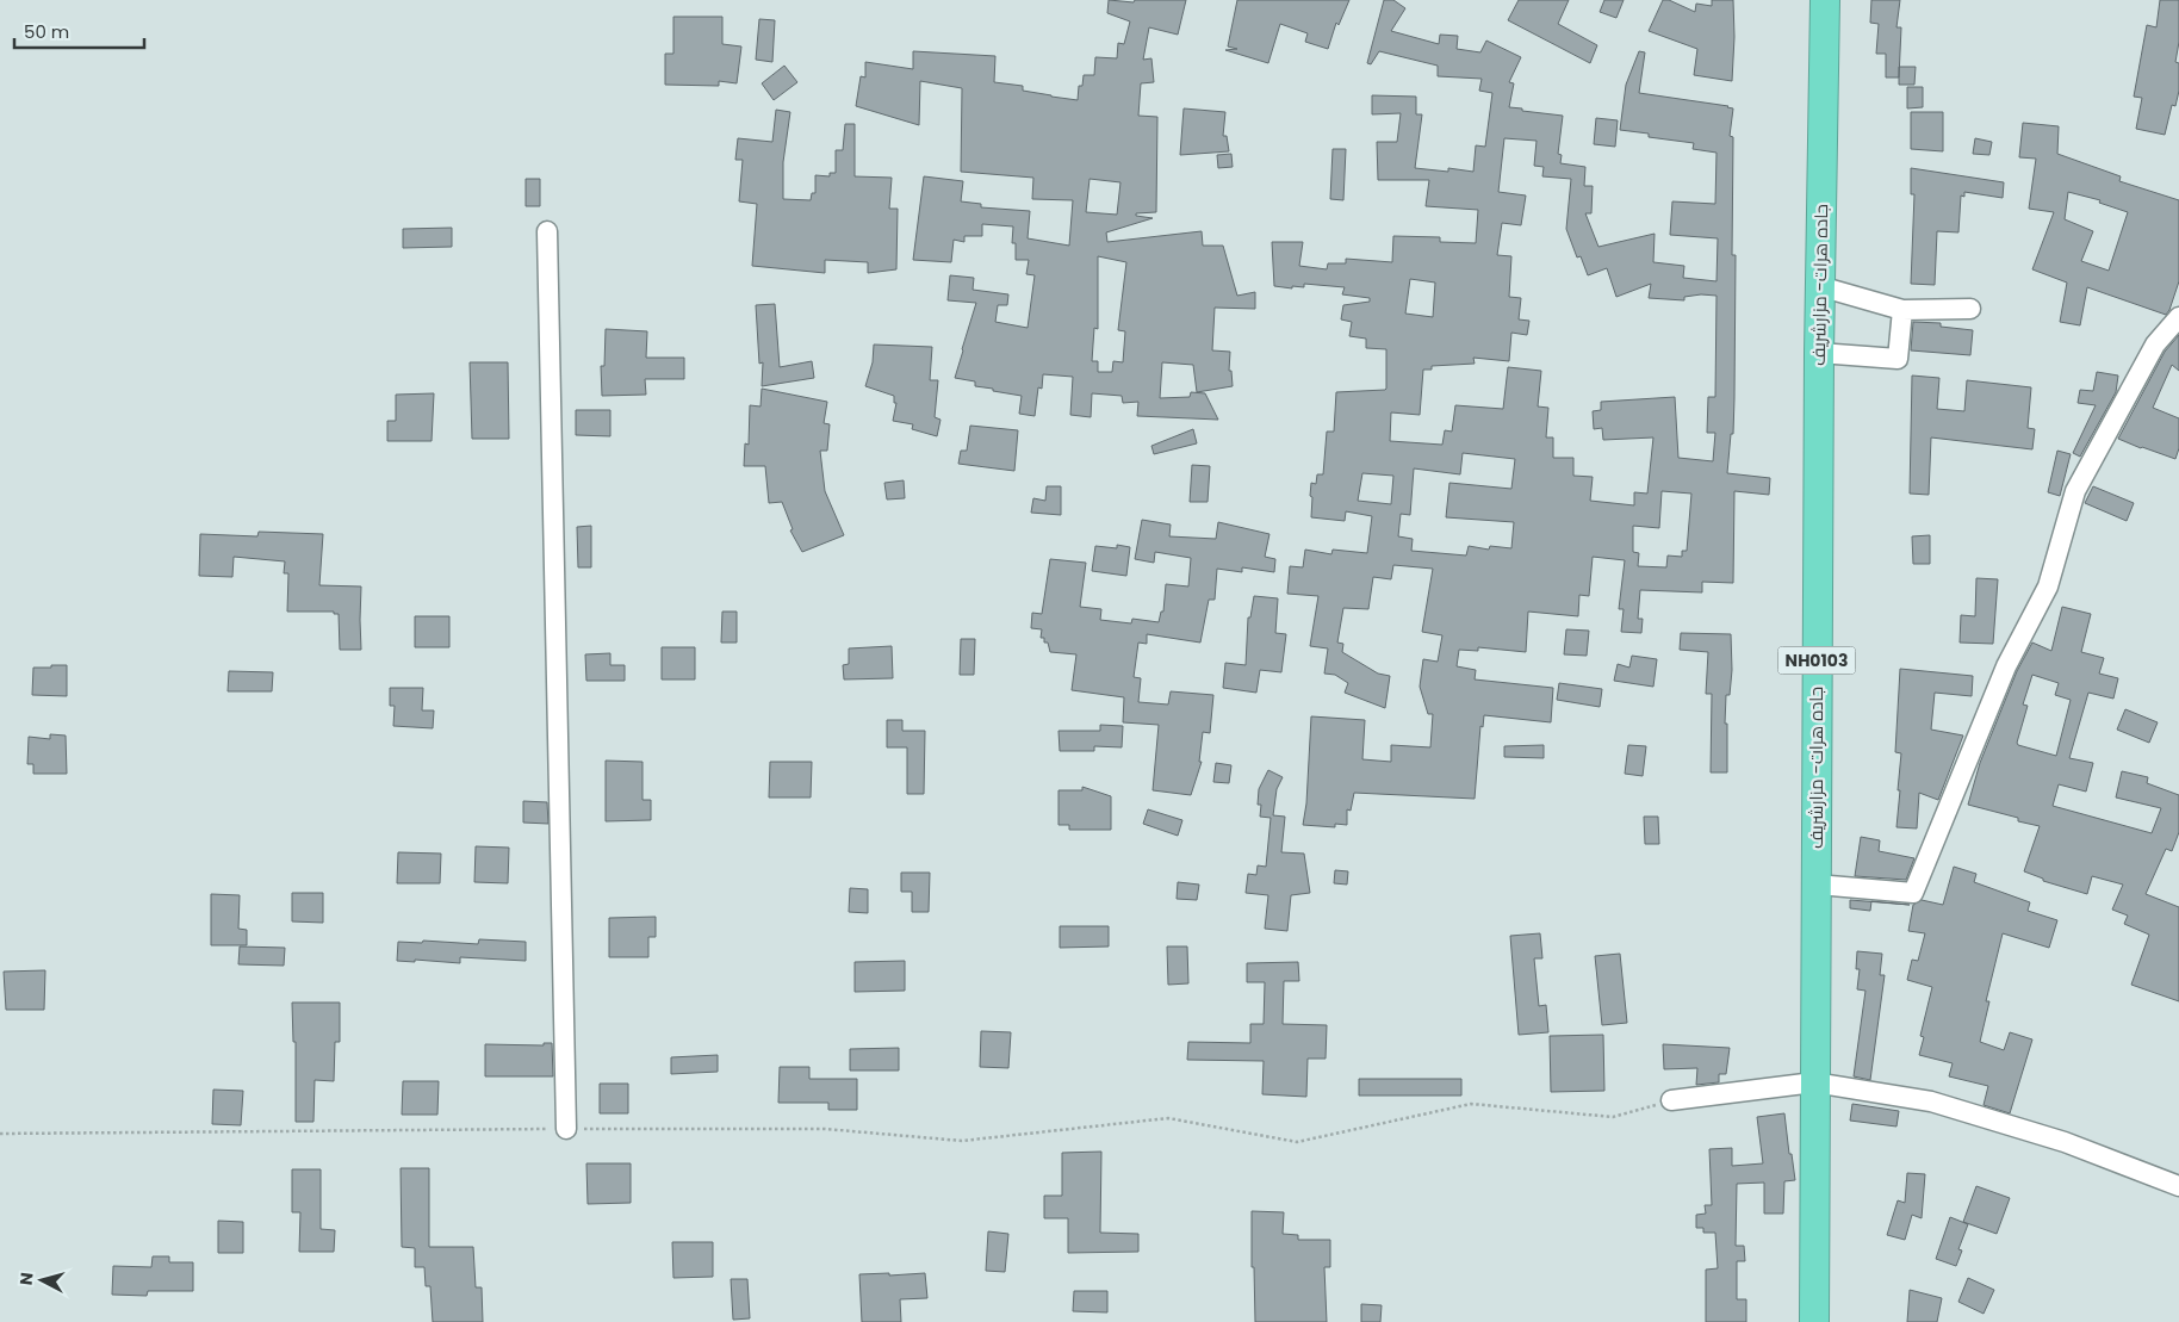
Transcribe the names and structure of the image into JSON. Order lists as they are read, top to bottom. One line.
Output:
{"streets":{"highway":["جاده هرات- مزارشریف","NH0103"]},"scale_bar":"50 m","north":"left"}
